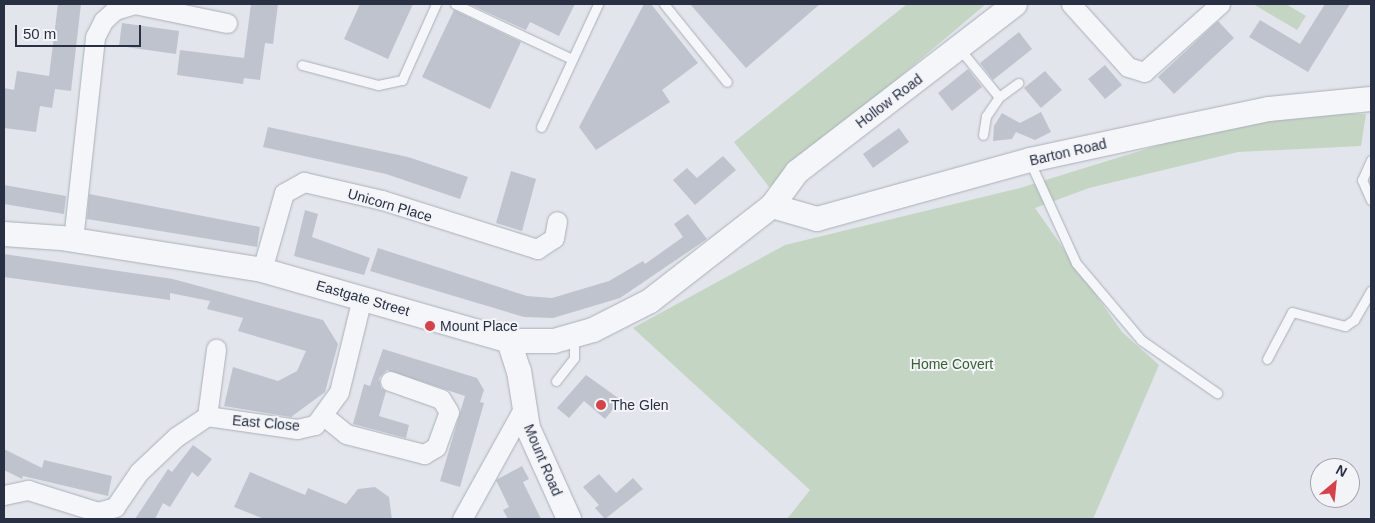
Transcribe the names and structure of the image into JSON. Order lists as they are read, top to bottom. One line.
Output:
{"streets":{"street":["Hollow Road","Barton Road","Unicorn Place","Eastgate Street","East Close","Mount Road"]},"crossings":[["Hollow Road","Barton Road"],["Hollow Road","Eastgate Street"],["Barton Road","Eastgate Street"],["Unicorn Place","Eastgate Street"],["Eastgate Street","East Close"],["Eastgate Street","Mount Road"]],"parks":["Home Covert"],"places":["Mount Place","The Glen"],"scale_bar":"50 m","north":"top right"}
